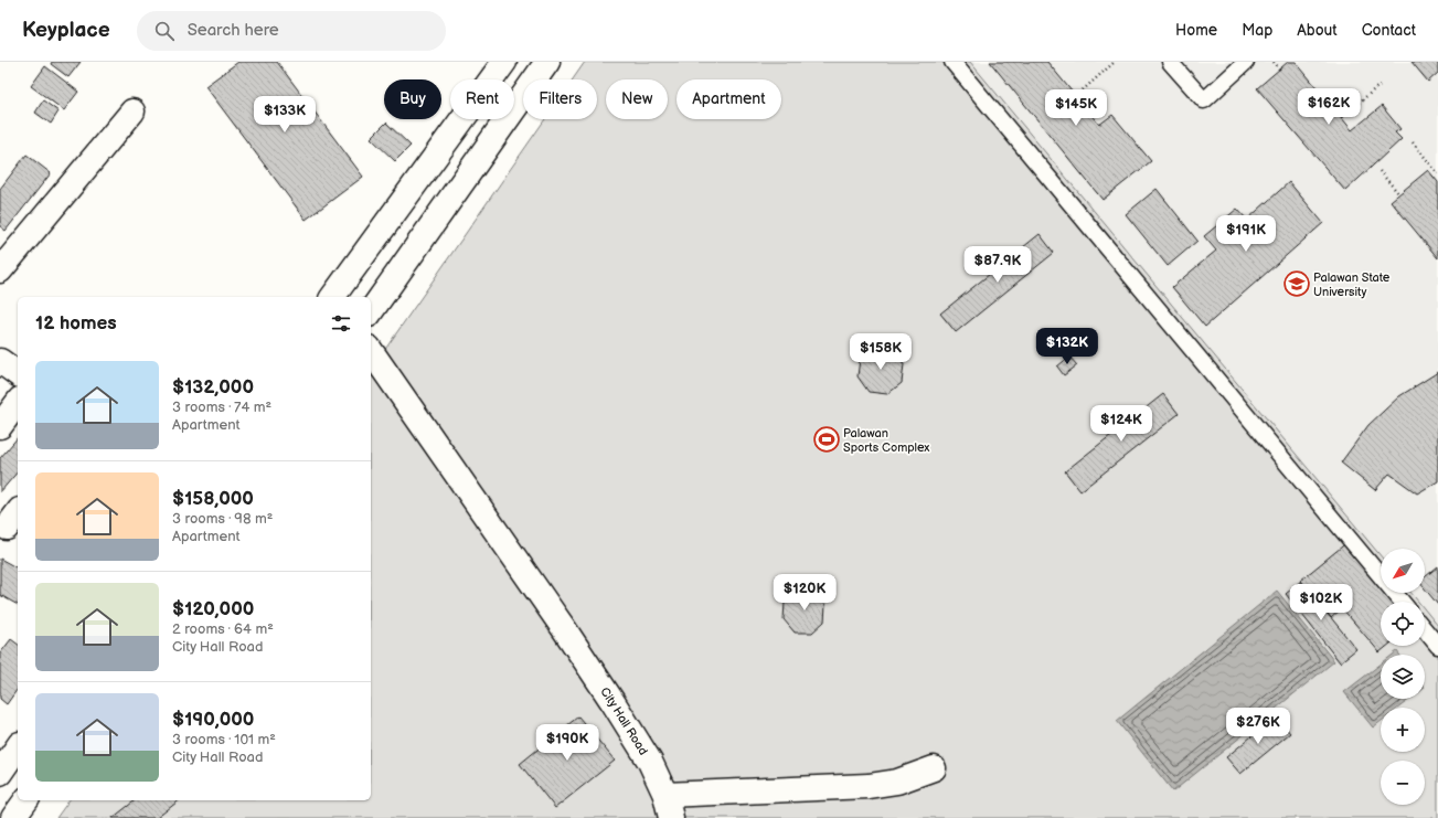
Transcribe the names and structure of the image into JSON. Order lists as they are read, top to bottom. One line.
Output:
{"streets":{"street":["City Hall Road"]},"places":{"school or university":["Palawan State University"],"sports":["Palawan Sports Complex"]},"north":"bottom left","page":{"header":"Keyplace","search":"Search here","nav":["Home","Map","About","Contact"],"chip":["Buy","Rent","Filters","New","Apartment"],"price":["$162K","$145K","$133K","$191K","$87.9K","$132K","$158K","$124K","$120K","$102K","$276K","$190K"],"heading":"12 homes","list":[{"name":"$132,000","note":"3 rooms · 74 m² · Apartment"},{"name":"$158,000","note":"3 rooms · 98 m² · Apartment"},{"name":"$120,000","note":"2 rooms · 64 m² · City Hall Road"},{"name":"$190,000","note":"3 rooms · 101 m² · City Hall Road"}],"map_buttons":["+","−"]}}
